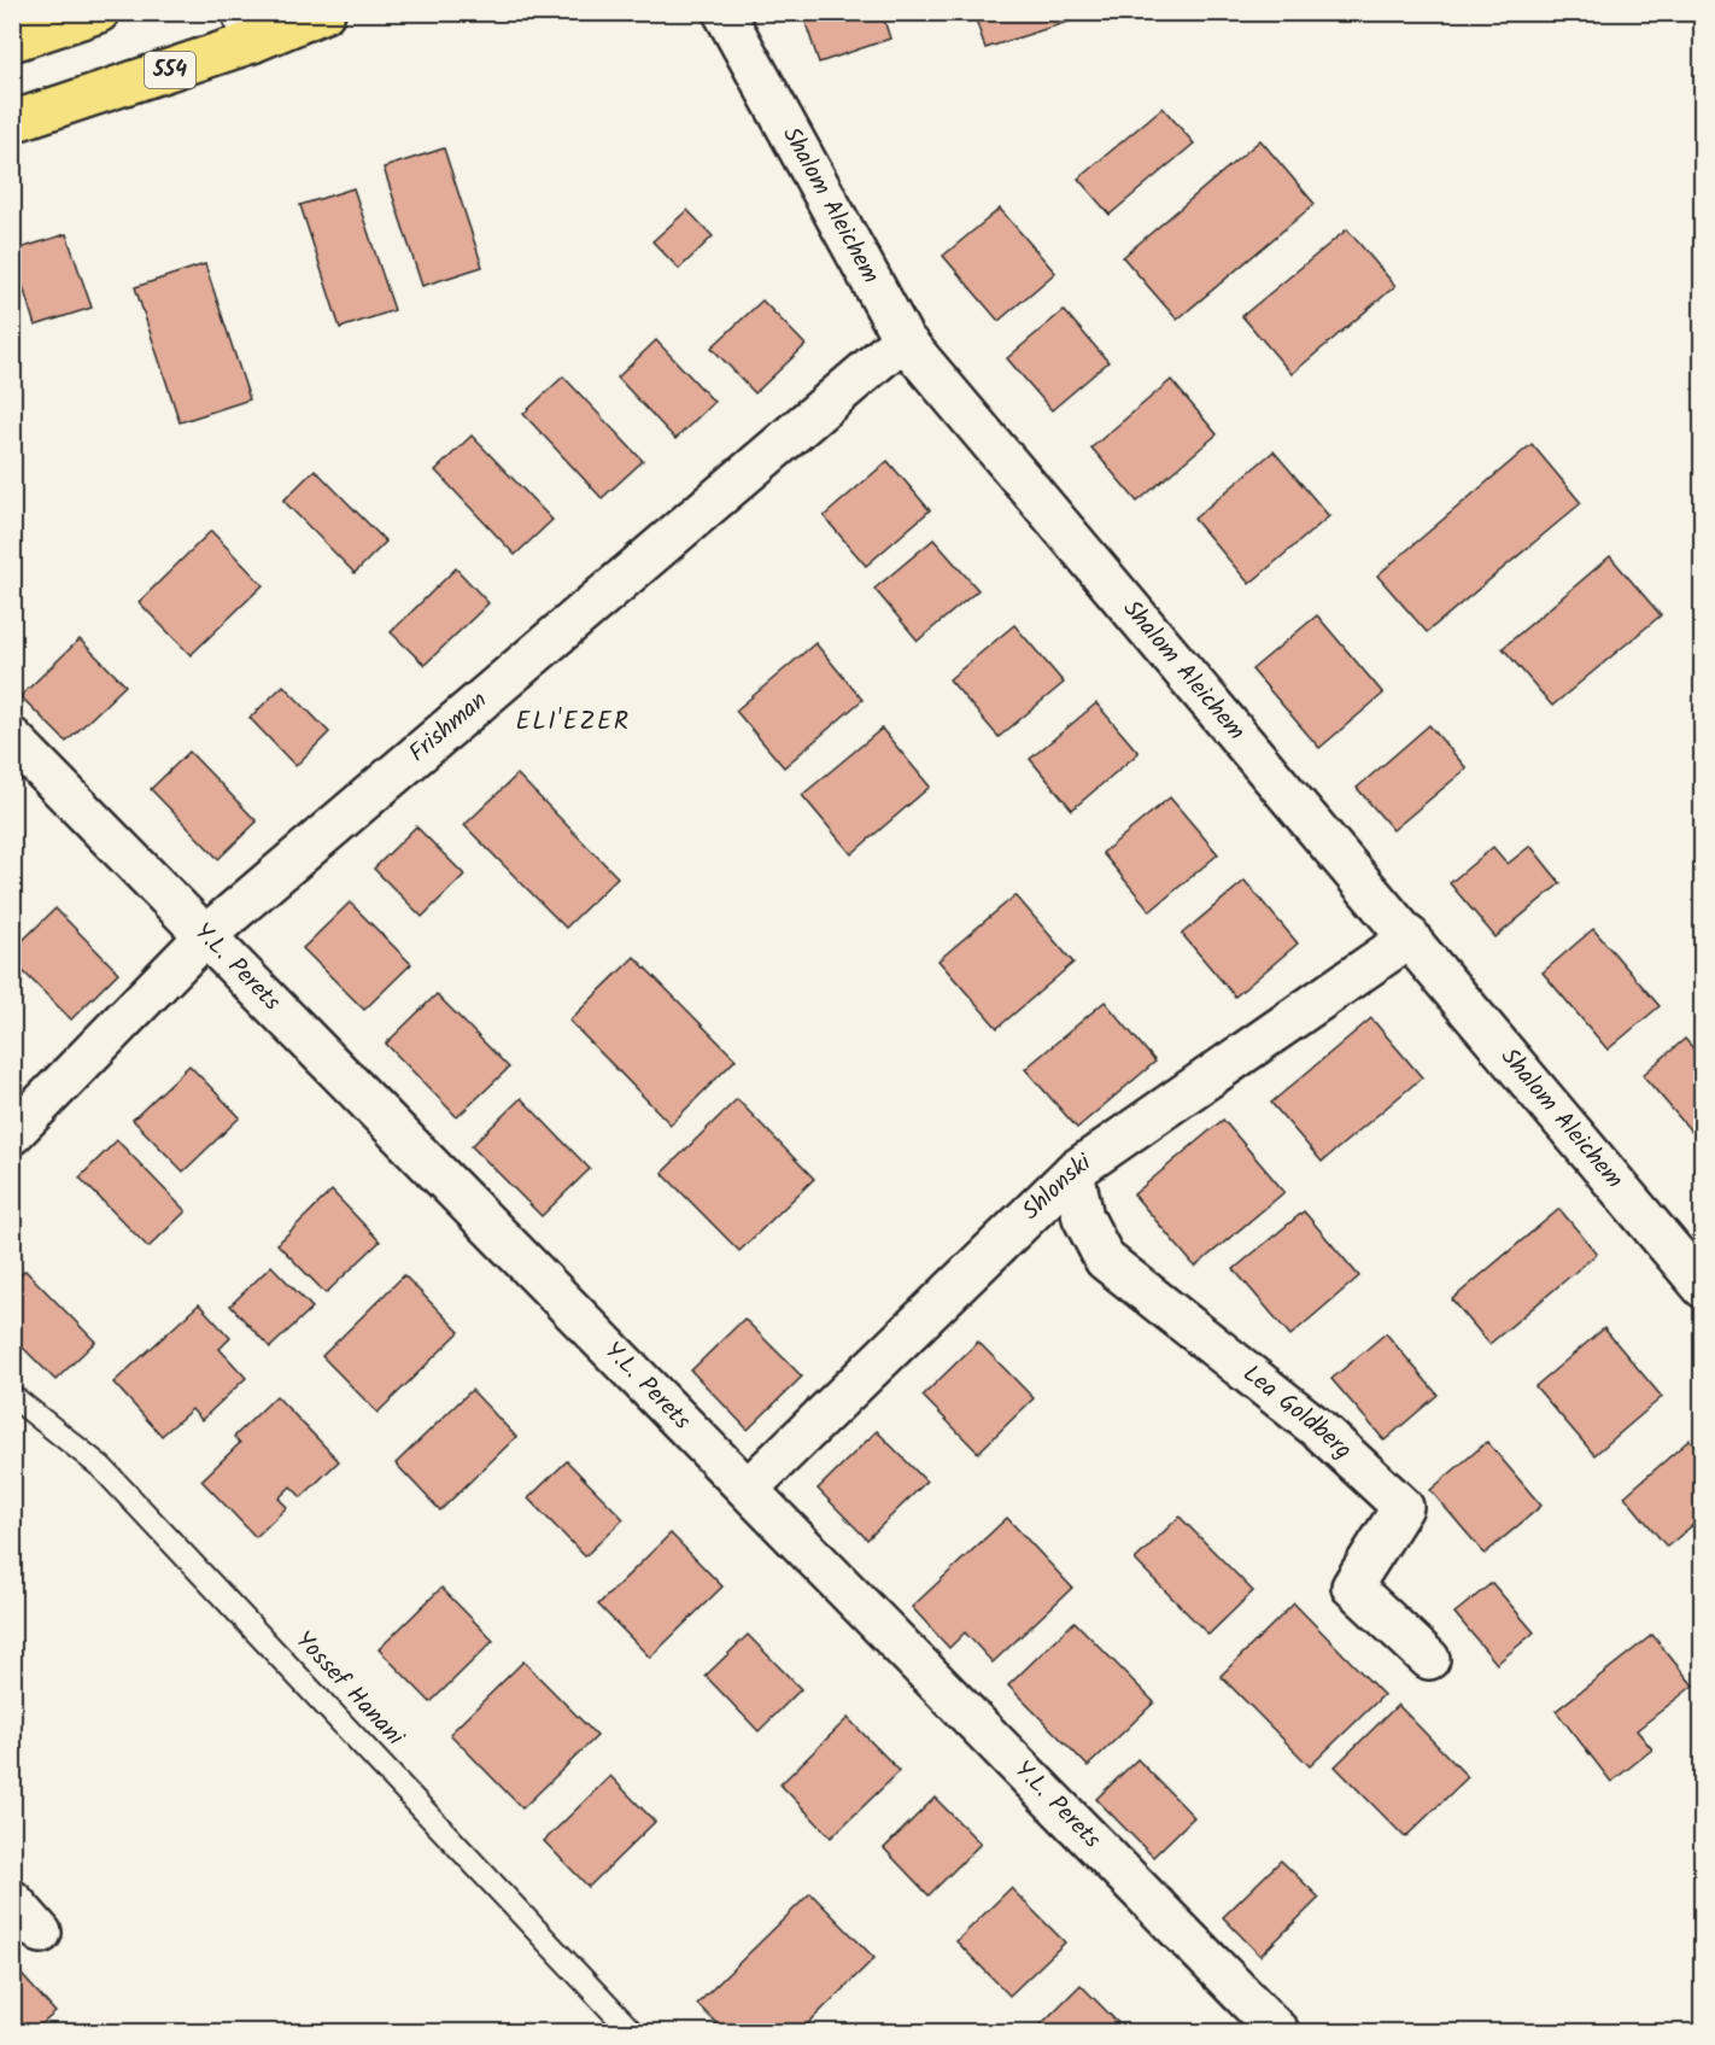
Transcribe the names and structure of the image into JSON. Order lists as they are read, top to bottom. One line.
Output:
{"streets":{"main road":["554"],"street":["Shalom Aleichem","Frishman","Y.L. Perets","Shlonski","Lea Goldberg"],"lane":["Yossef Hanani"]},"crossings":[["Shalom Aleichem","Frishman"],["Shalom Aleichem","Shlonski"],["Frishman","Y.L. Perets"],["Y.L. Perets","Shlonski"],["Shlonski","Lea Goldberg"]],"districts":["ELI'EZER"]}
